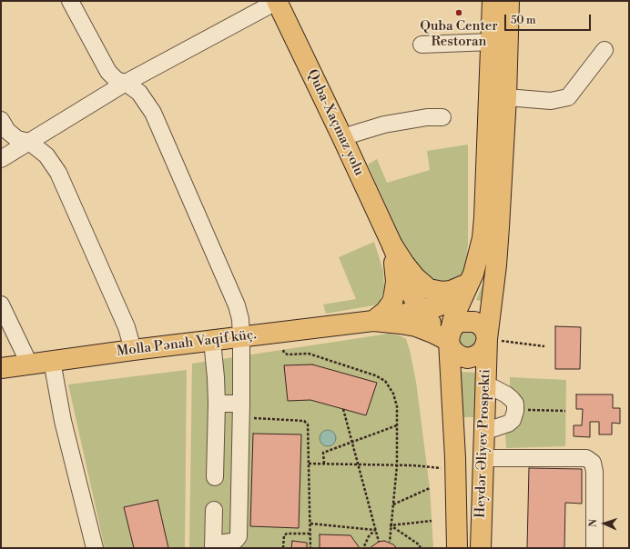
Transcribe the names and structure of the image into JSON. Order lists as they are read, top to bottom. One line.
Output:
{"streets":{"main road":["Quba-Xaçmaz yolu","Molla Pənah Vaqif küç.","Heydər Əliyev Prospekti"]},"places":["Quba Center Restoran"],"scale_bar":"50 m","north":"left"}
